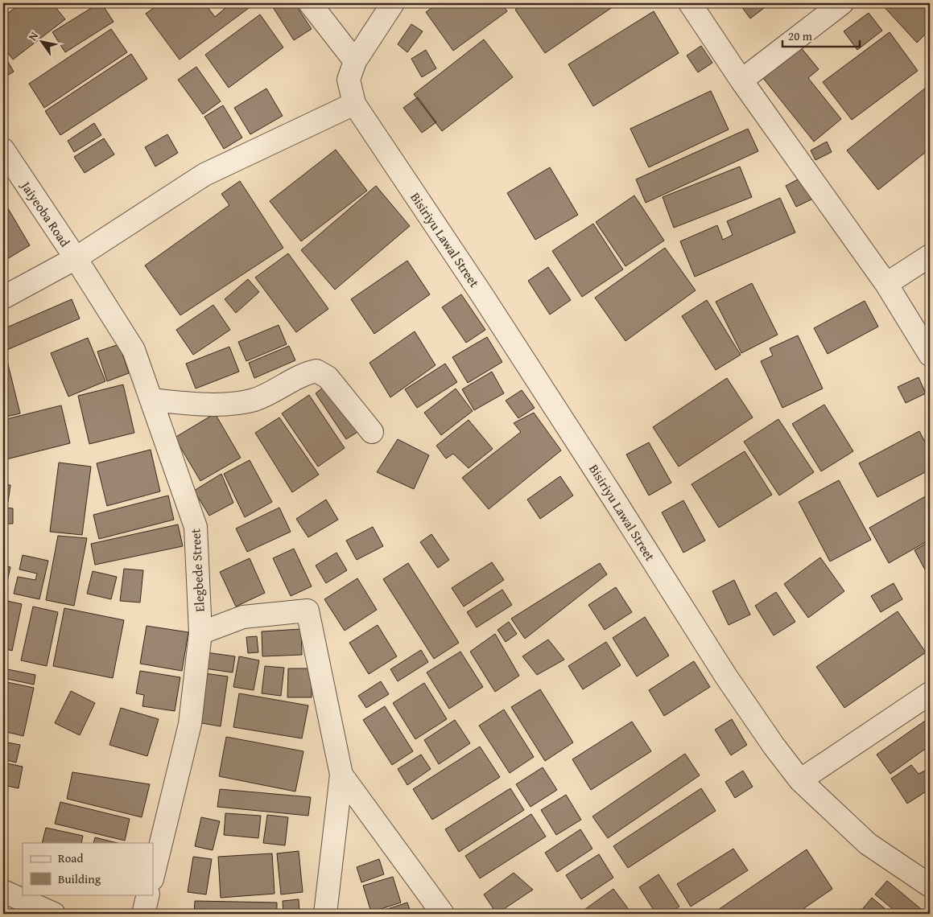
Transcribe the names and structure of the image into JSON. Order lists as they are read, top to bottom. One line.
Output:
{"streets":{"street":["Jaiyeoba Road","Bisiriyu Lawal Street","Elegbede Street"]},"crossings":[["Jaiyeoba Road","Elegbede Street"]],"legend":["Road","Building"],"scale_bar":"20 m","north":"top left"}
